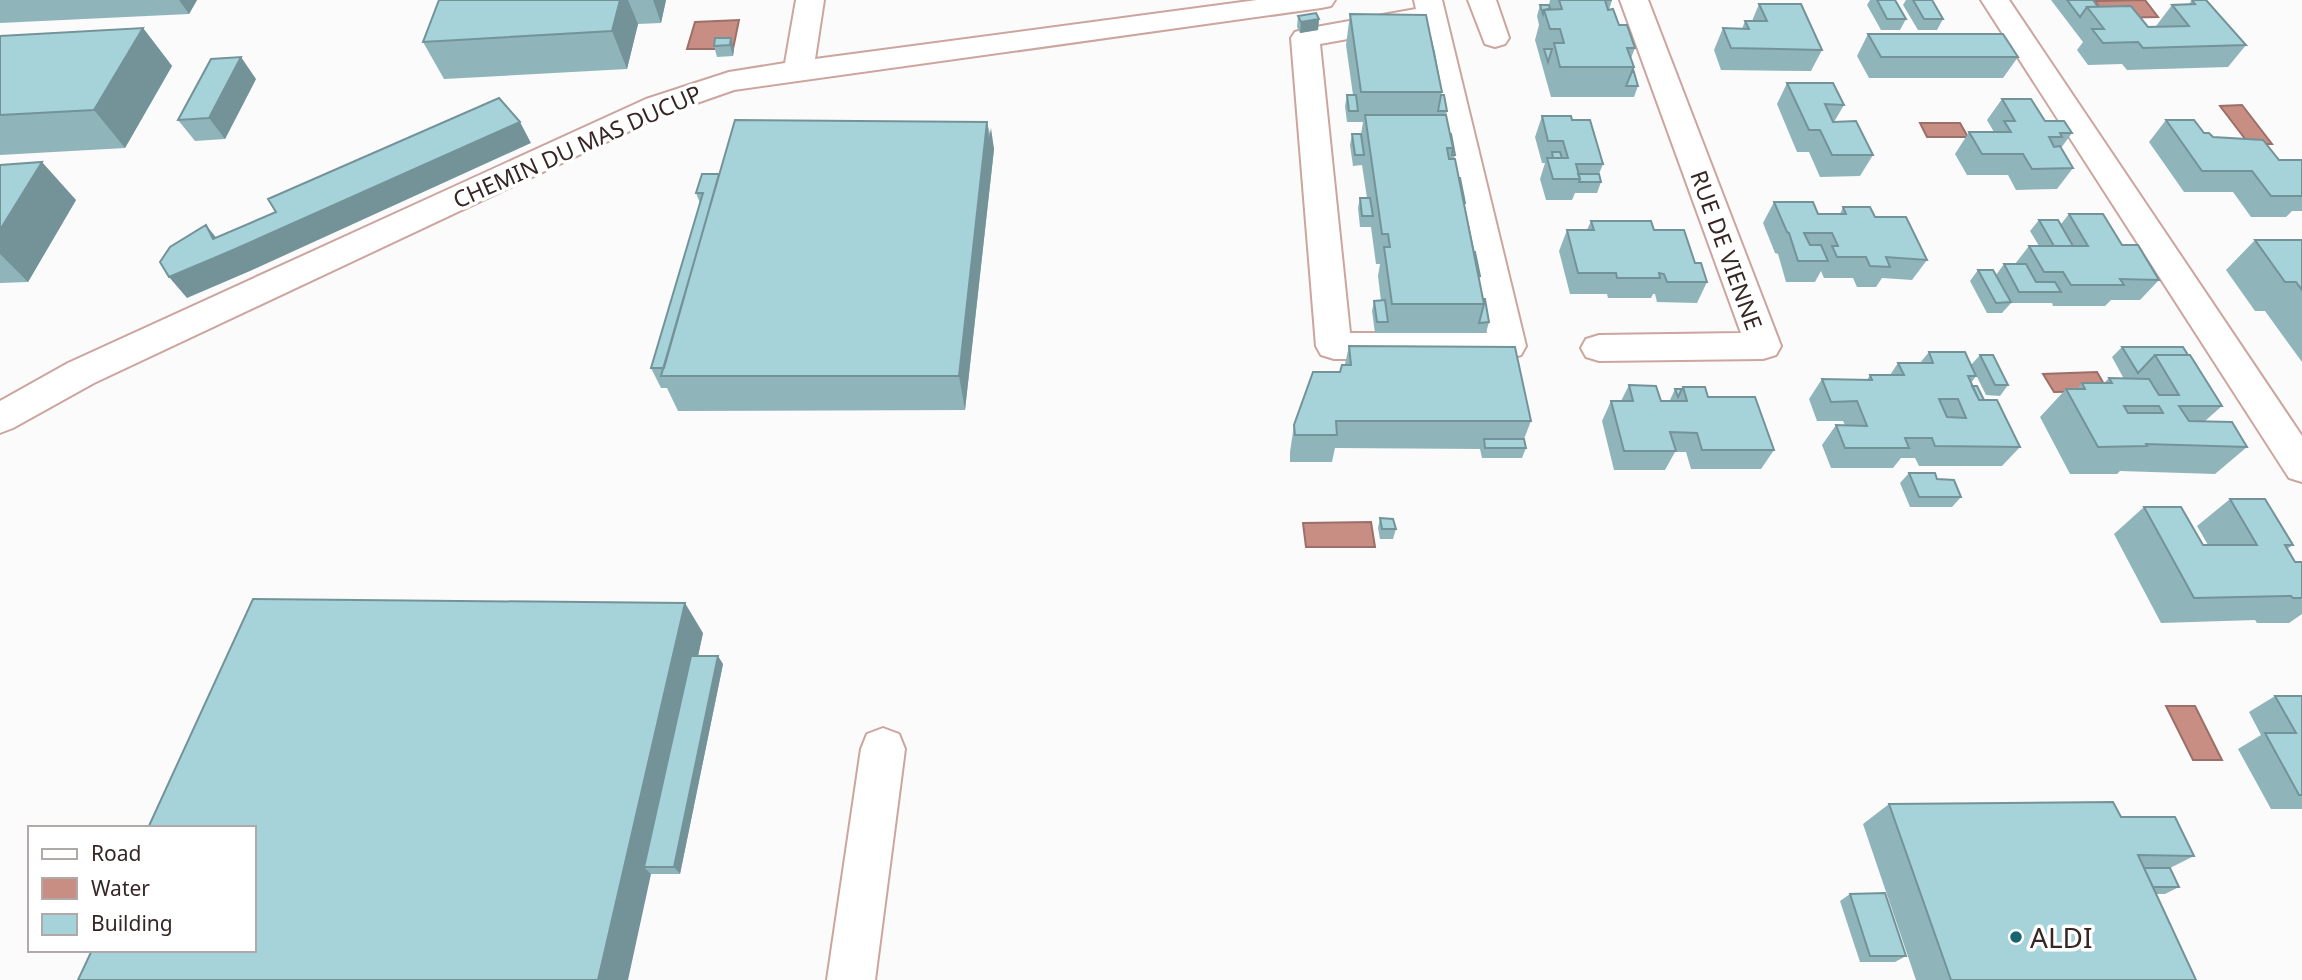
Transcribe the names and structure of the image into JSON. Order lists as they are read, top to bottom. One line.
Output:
{"streets":{"street":["CHEMIN DU MAS DUCUP","RUE DE VIENNE"]},"places":["ALDI"],"legend":["Road","Water","Building"]}
